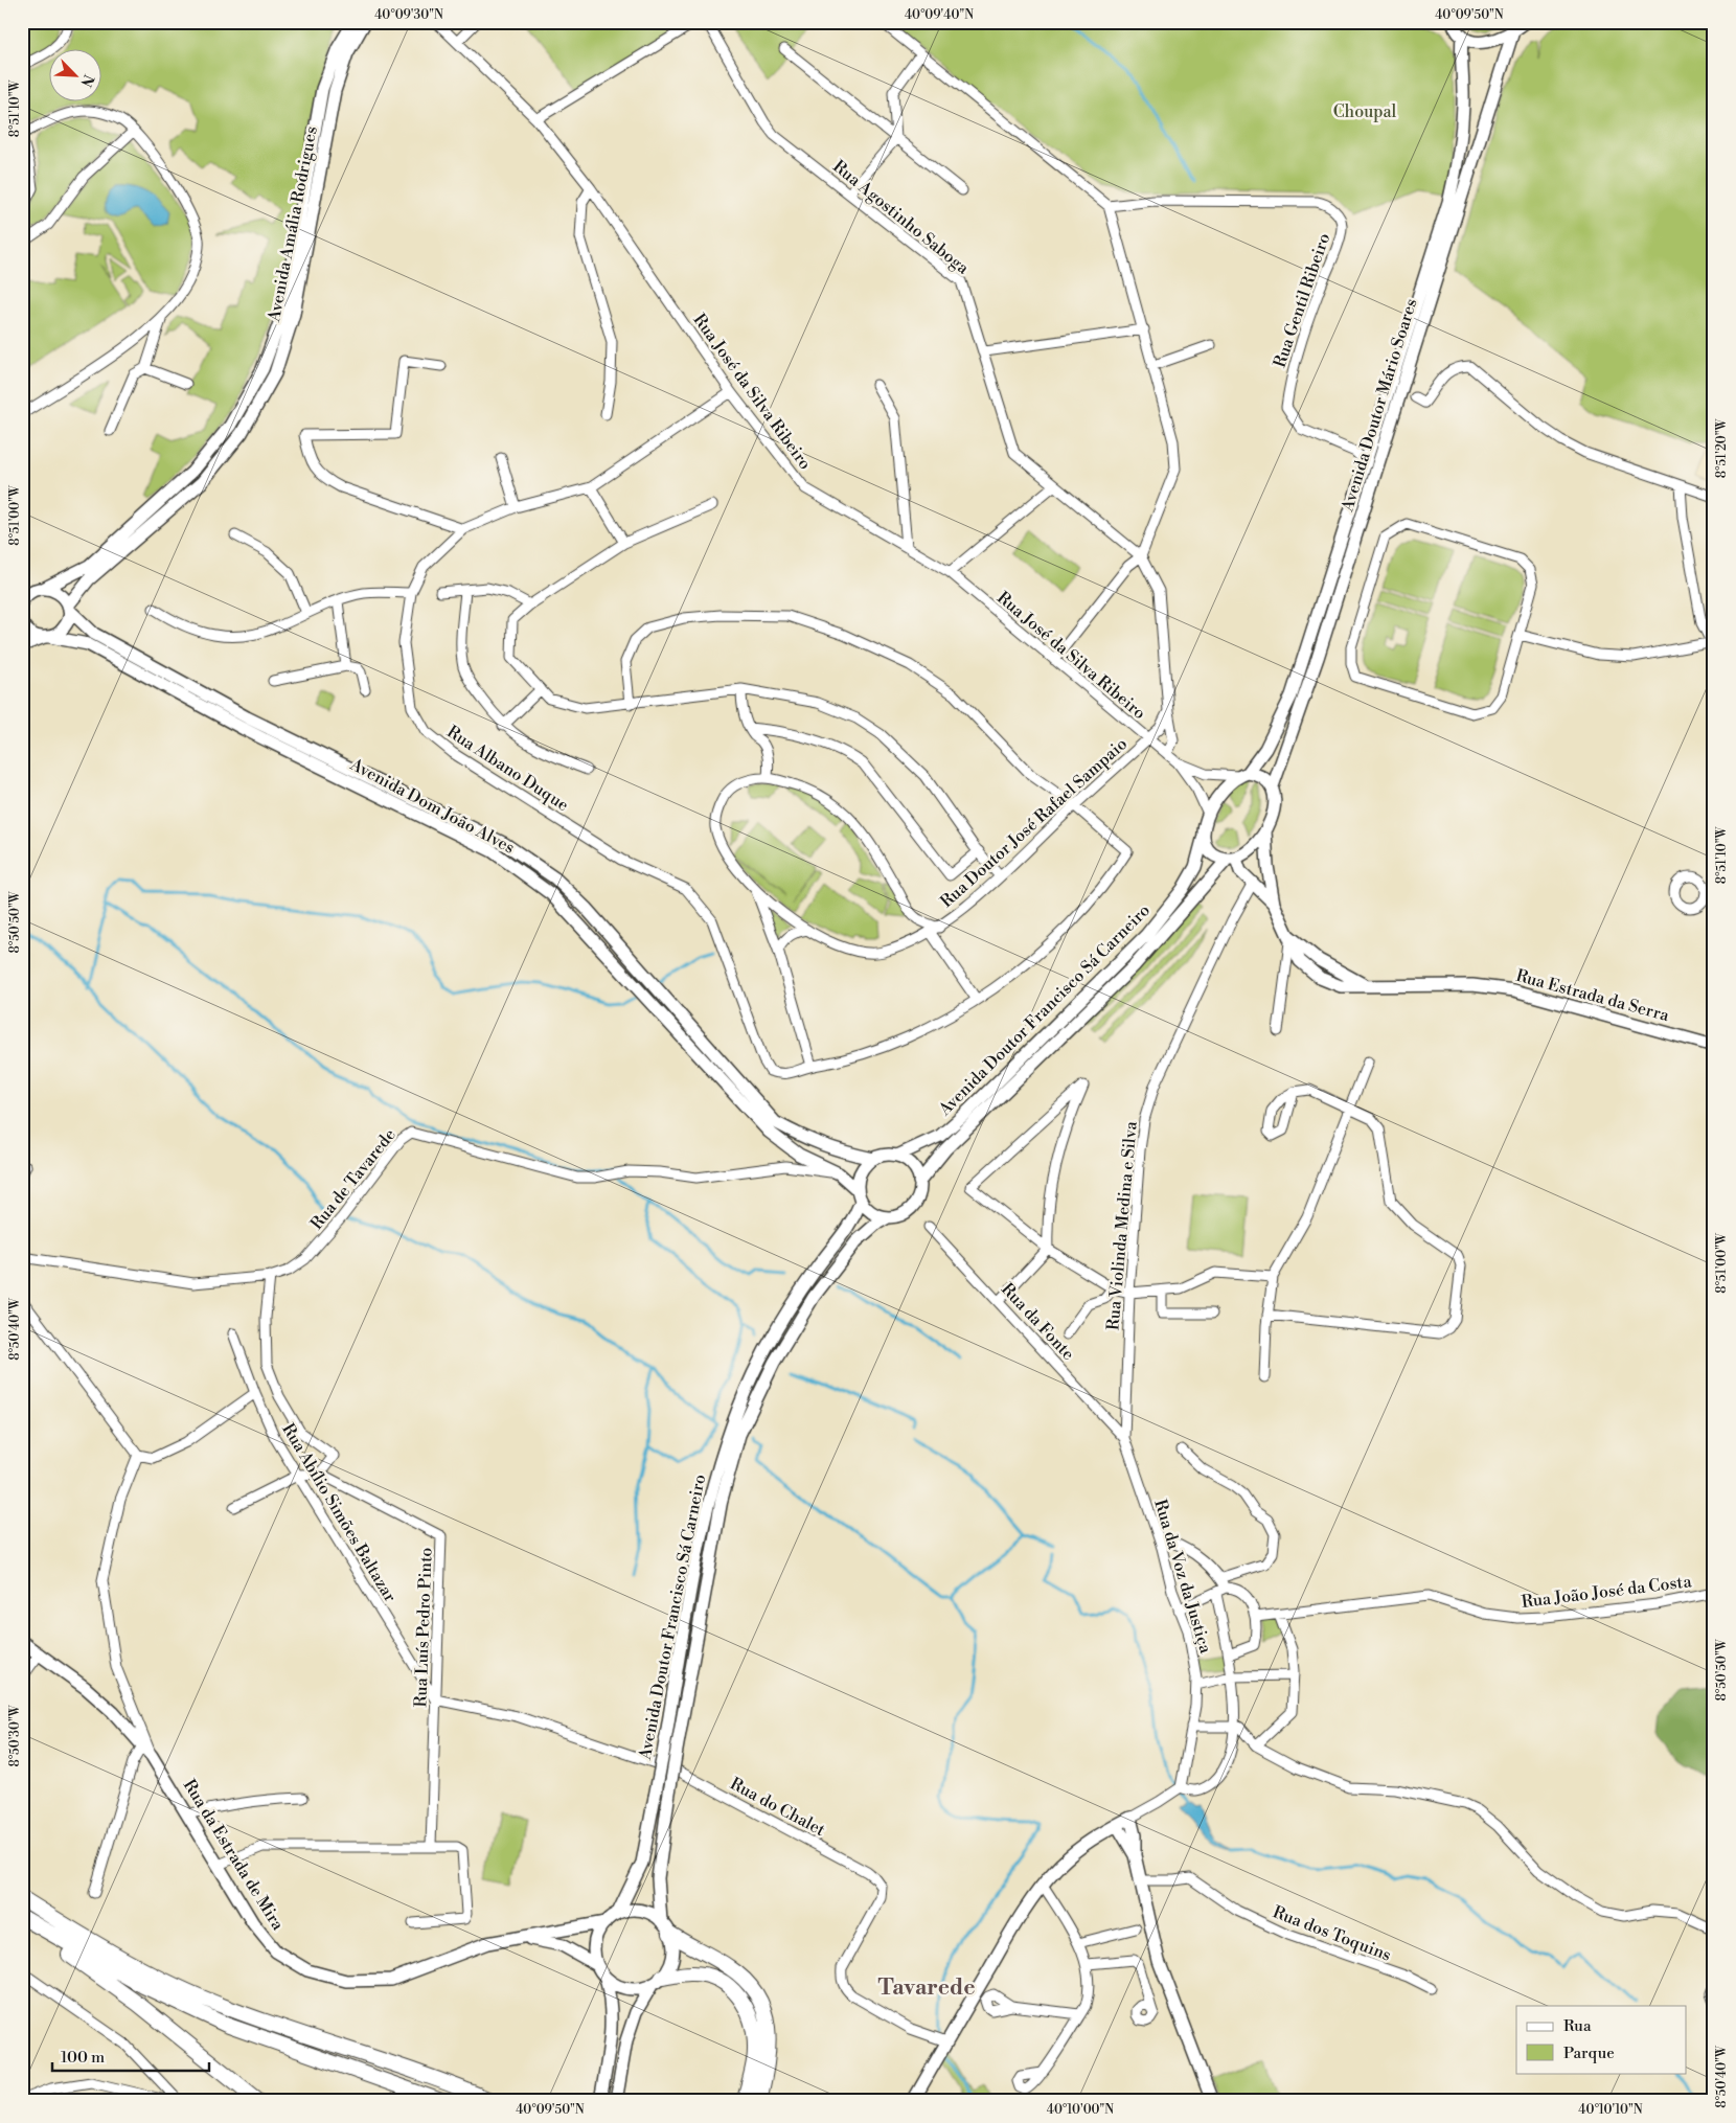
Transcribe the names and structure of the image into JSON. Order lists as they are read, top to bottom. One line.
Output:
{"streets":{"main road":["Avenida Amália Rodrigues","Avenida Doutor Mário Soares","Avenida Dom João Alves","Rua Estrada da Serra","Avenida Doutor Francisco Sá Carneiro","Rua da Estrada de Mira"],"street":["Rua Agostinho Saboga","Rua Gentil Ribeiro","Rua José da Silva Ribeiro","Rua Albano Duque","Rua Doutor José Rafael Sampaio","Rua de Tavarede","Rua Violinda Medina e Silva","Rua da Fonte","Rua Abílio Simões Baltazar","Rua da Voz da Justiça","Rua João José da Costa","Rua Luís Pedro Pinto","Rua do Chalet","Rua dos Toquins"]},"crossings":[["Rua Agostinho Saboga","Rua José da Silva Ribeiro"],["Avenida Amália Rodrigues","Avenida Dom João Alves"],["Rua Gentil Ribeiro","Avenida Doutor Mário Soares"],["Rua José da Silva Ribeiro","Avenida Doutor Mário Soares"],["Rua José da Silva Ribeiro","Rua Albano Duque"],["Rua José da Silva Ribeiro","Rua Doutor José Rafael Sampaio"],["Rua José da Silva Ribeiro","Avenida Doutor Francisco Sá Carneiro"],["Avenida Doutor Mário Soares","Avenida Doutor Francisco Sá Carneiro"],["Avenida Dom João Alves","Avenida Doutor Francisco Sá Carneiro"],["Avenida Dom João Alves","Rua de Tavarede"],["Avenida Doutor Francisco Sá Carneiro","Rua da Estrada de Mira"],["Rua Violinda Medina e Silva","Rua da Fonte"],["Rua Violinda Medina e Silva","Rua da Voz da Justiça"],["Rua da Fonte","Rua da Voz da Justiça"],["Rua Abílio Simões Baltazar","Rua Luís Pedro Pinto"],["Rua Abílio Simões Baltazar","Rua do Chalet"],["Rua Luís Pedro Pinto","Rua do Chalet"]],"districts":["Tavarede"],"parks":["Choupal"],"legend":["Rua","Parque"],"scale_bar":"100 m","north":"bottom right","coordinates":["40°09'30\"N","40°09'40\"N","40°09'50\"N","8°51'10\"W","8°51'20\"W","8°51'00\"W","8°50'50\"W","8°50'40\"W","8°50'30\"W","40°10'00\"N","40°10'10\"N"]}
